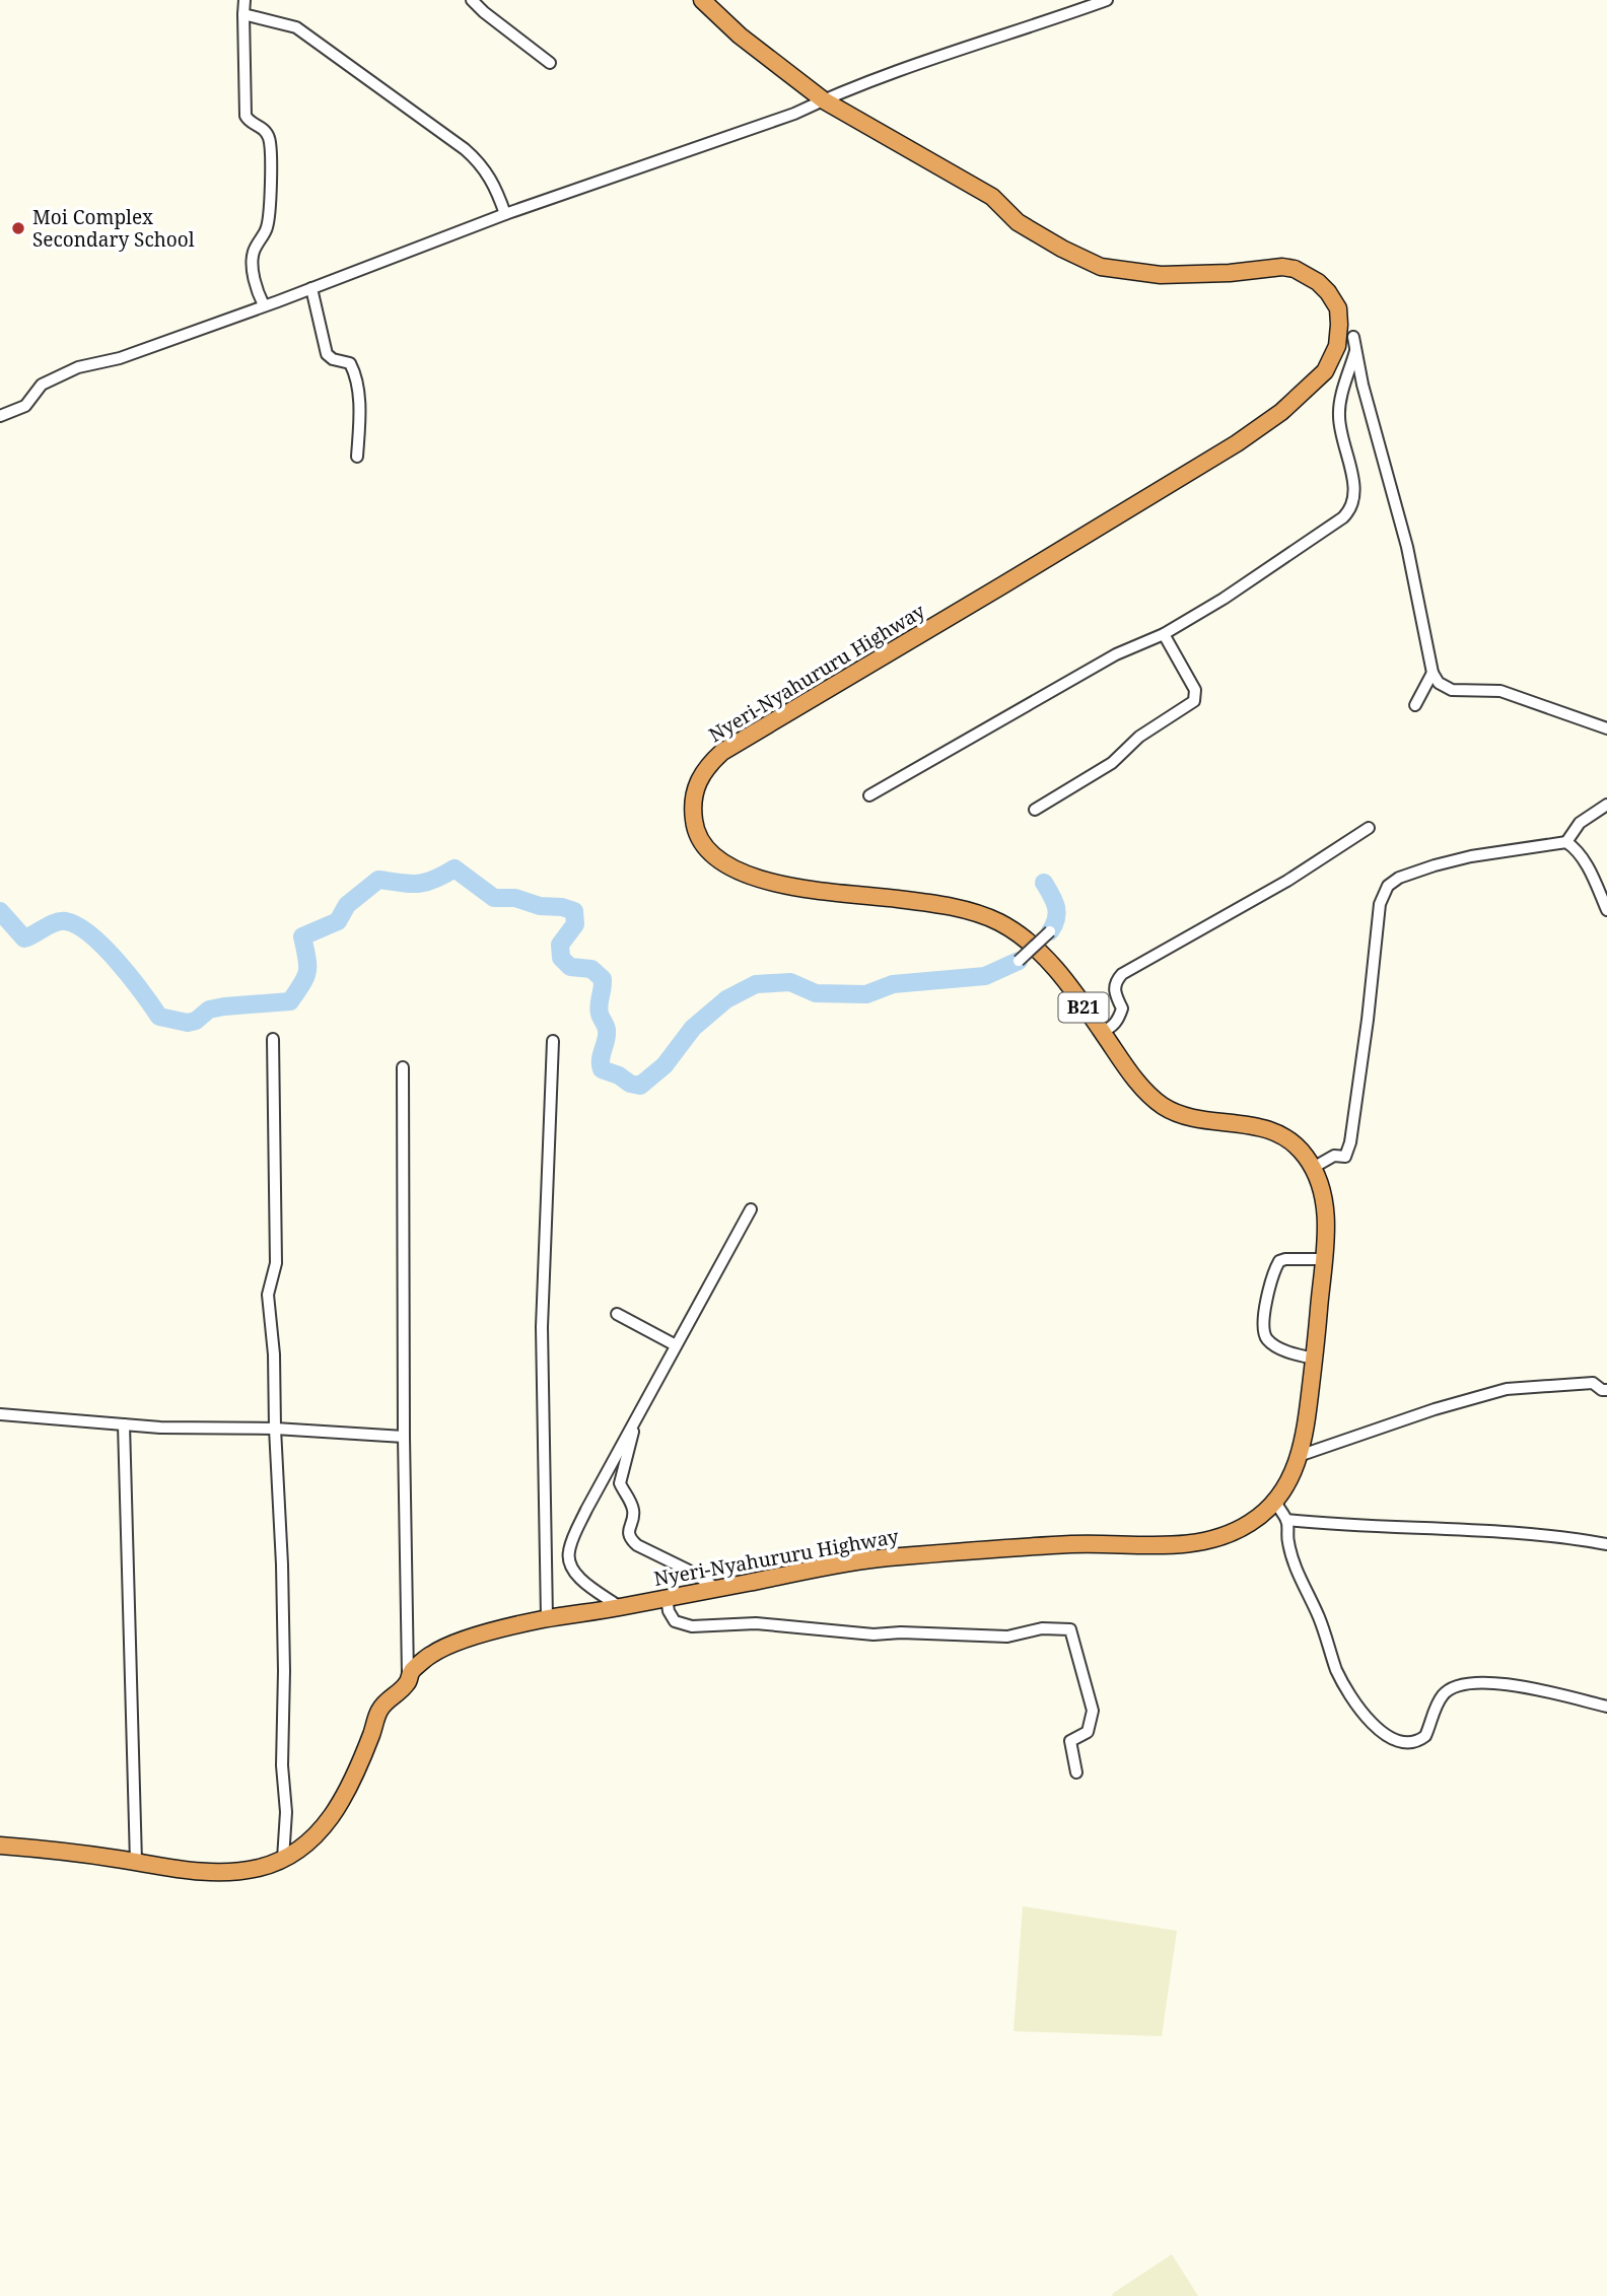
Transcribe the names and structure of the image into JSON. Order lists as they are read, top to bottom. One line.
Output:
{"streets":{"highway":["Nyeri-Nyahururu Highway","B21"]},"places":["Moi Complex Secondary School"]}
